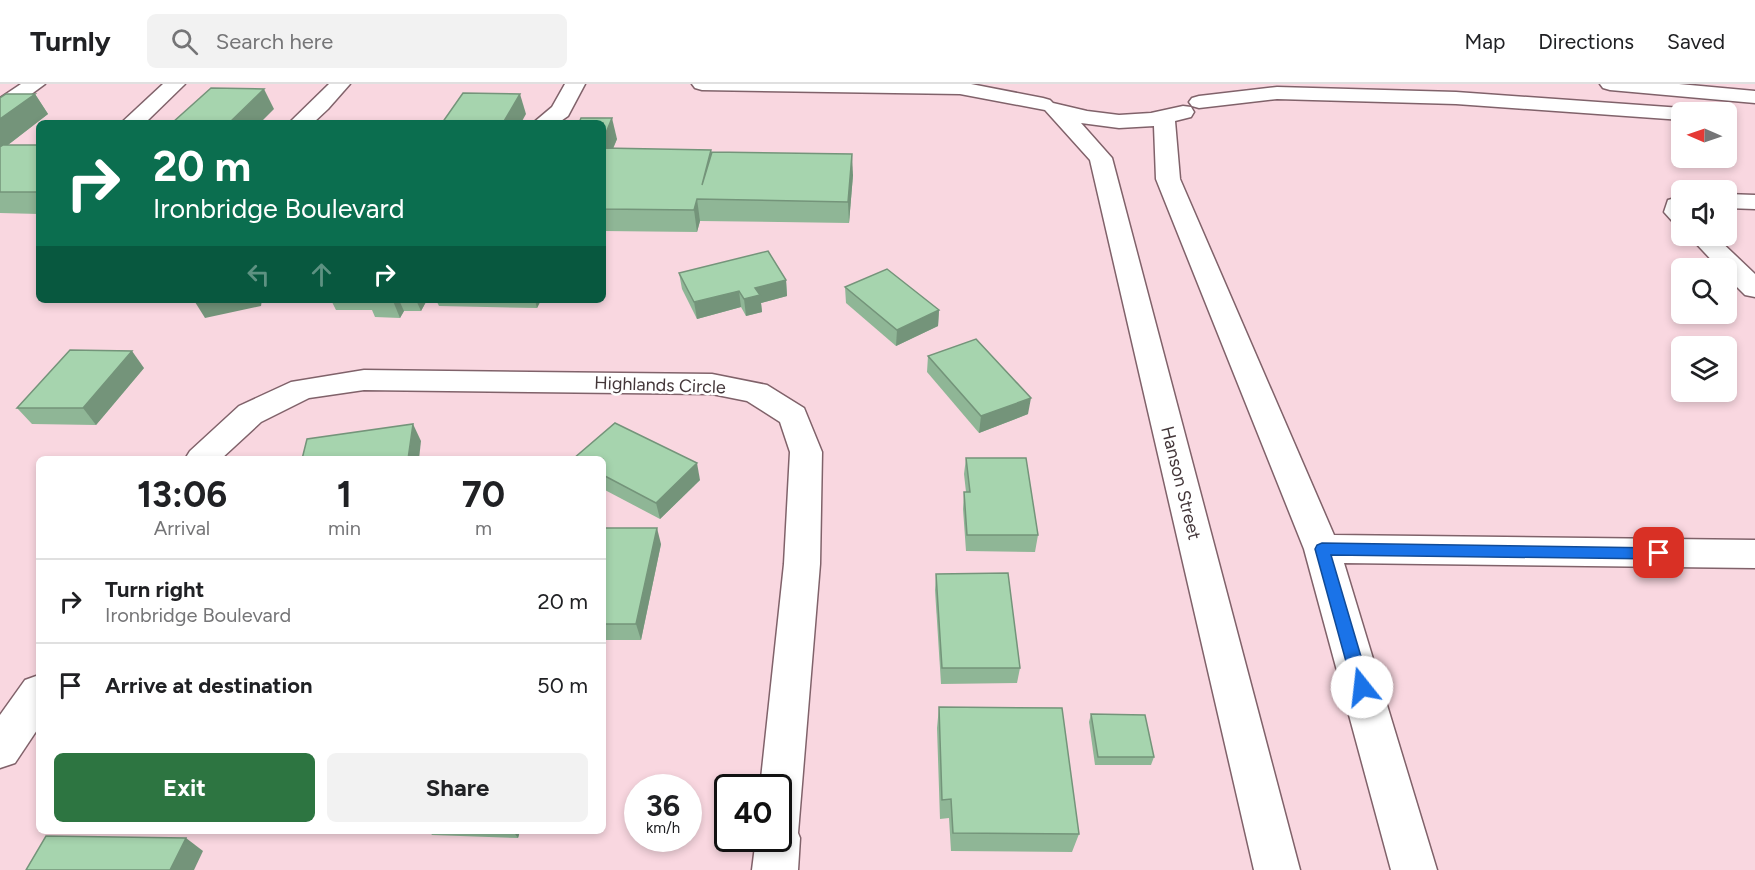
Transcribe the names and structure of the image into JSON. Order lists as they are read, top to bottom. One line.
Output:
{"streets":{"street":["Highlands Circle","Hanson Street"]},"north":"left","page":{"header":"Turnly","search":"Search here","nav":["Map","Directions","Saved"],"turn":["20 m","Ironbridge Boulevard"],"eta":["13:06","Arrival","1","min","70","m"],"list":[{"name":"Turn right","note":"Ironbridge Boulevard","value":"20 m"},{"name":"Arrive at destination","value":"50 m"}],"buttons":["Exit","Share"],"speed":"36 km/h","limit":"40"}}
